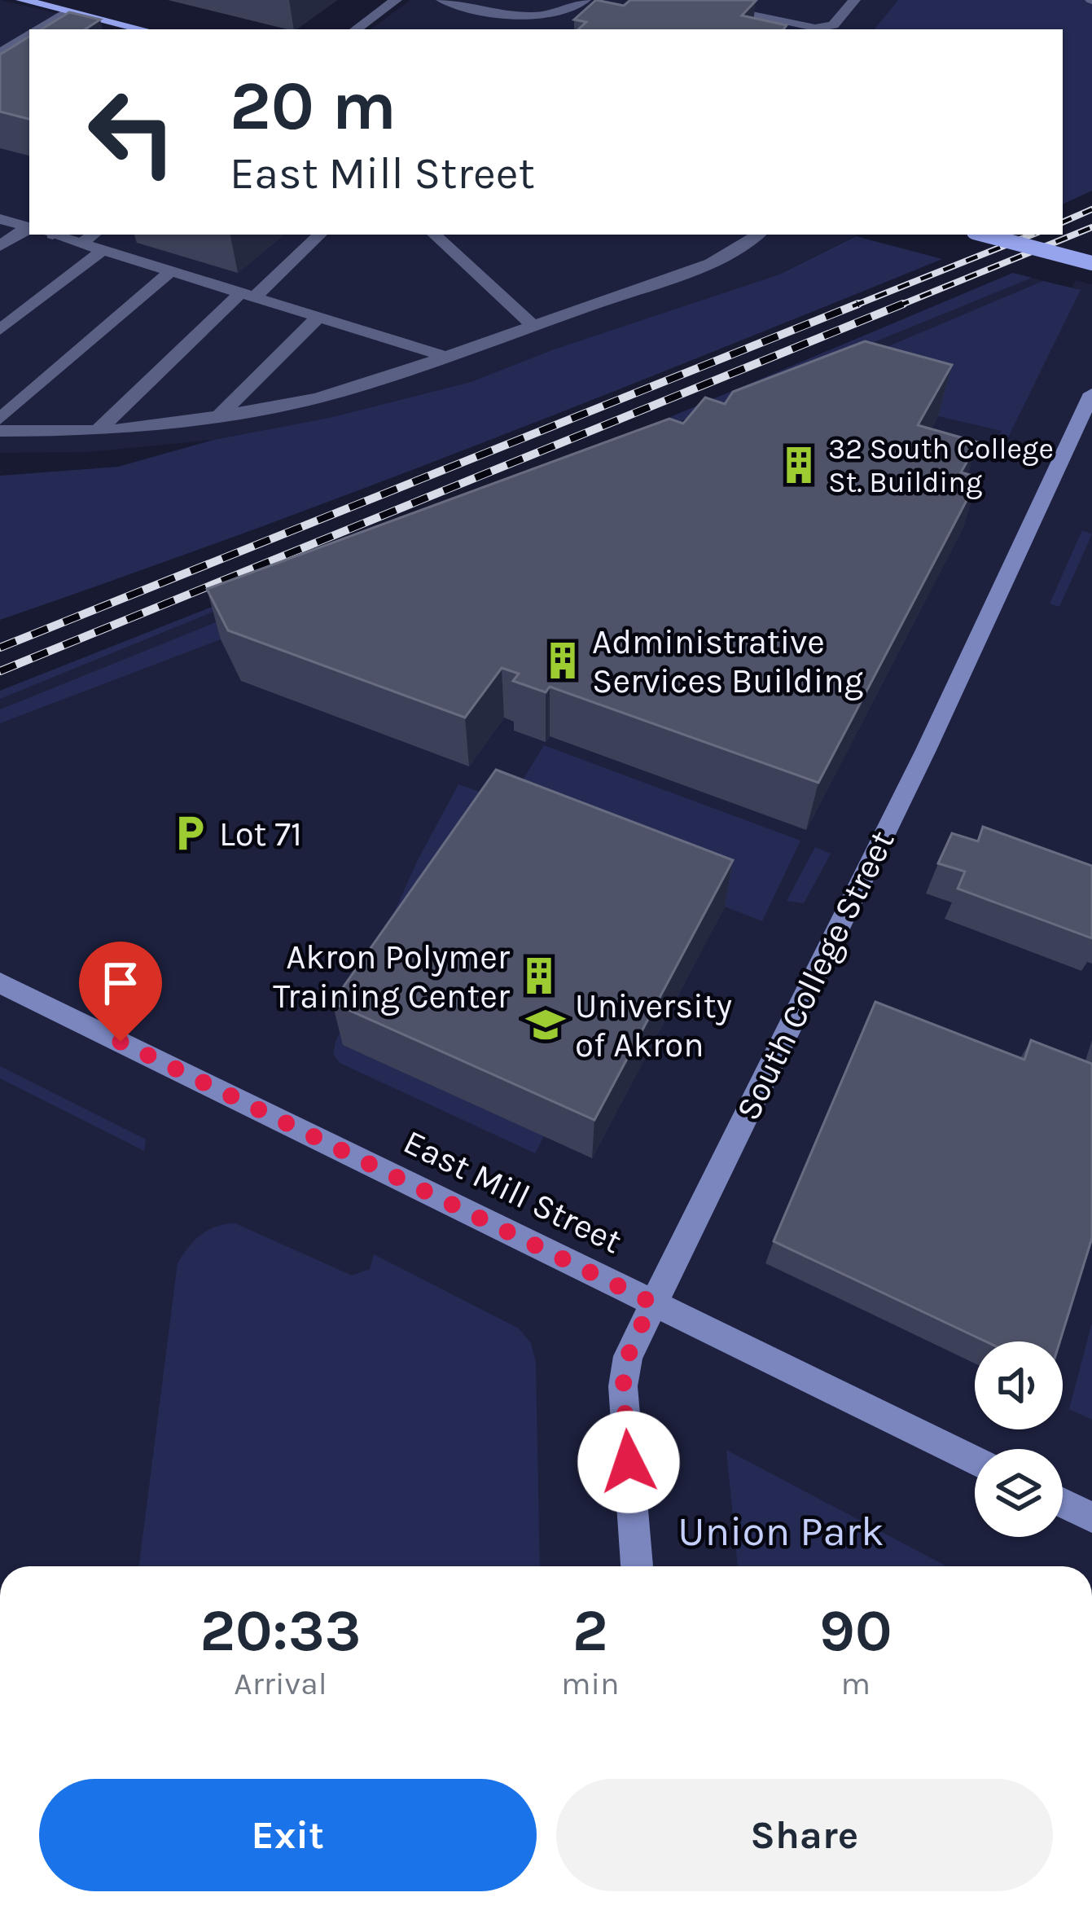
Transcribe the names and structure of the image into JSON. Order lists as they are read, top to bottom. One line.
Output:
{"streets":{"street":["South College Street","East Mill Street"]},"crossings":[["South College Street","East Mill Street"]],"parks":["Union Park"],"places":{"building":["32 South College St. Building","Administrative Services Building","Akron Polymer Training Center"],"parking":["Lot 71"],"school or university":["University of Akron"]},"page":{"turn":["20 m","East Mill Street"],"eta":["20:33","Arrival","2","min","90","m"],"buttons":["Exit","Share"]}}
